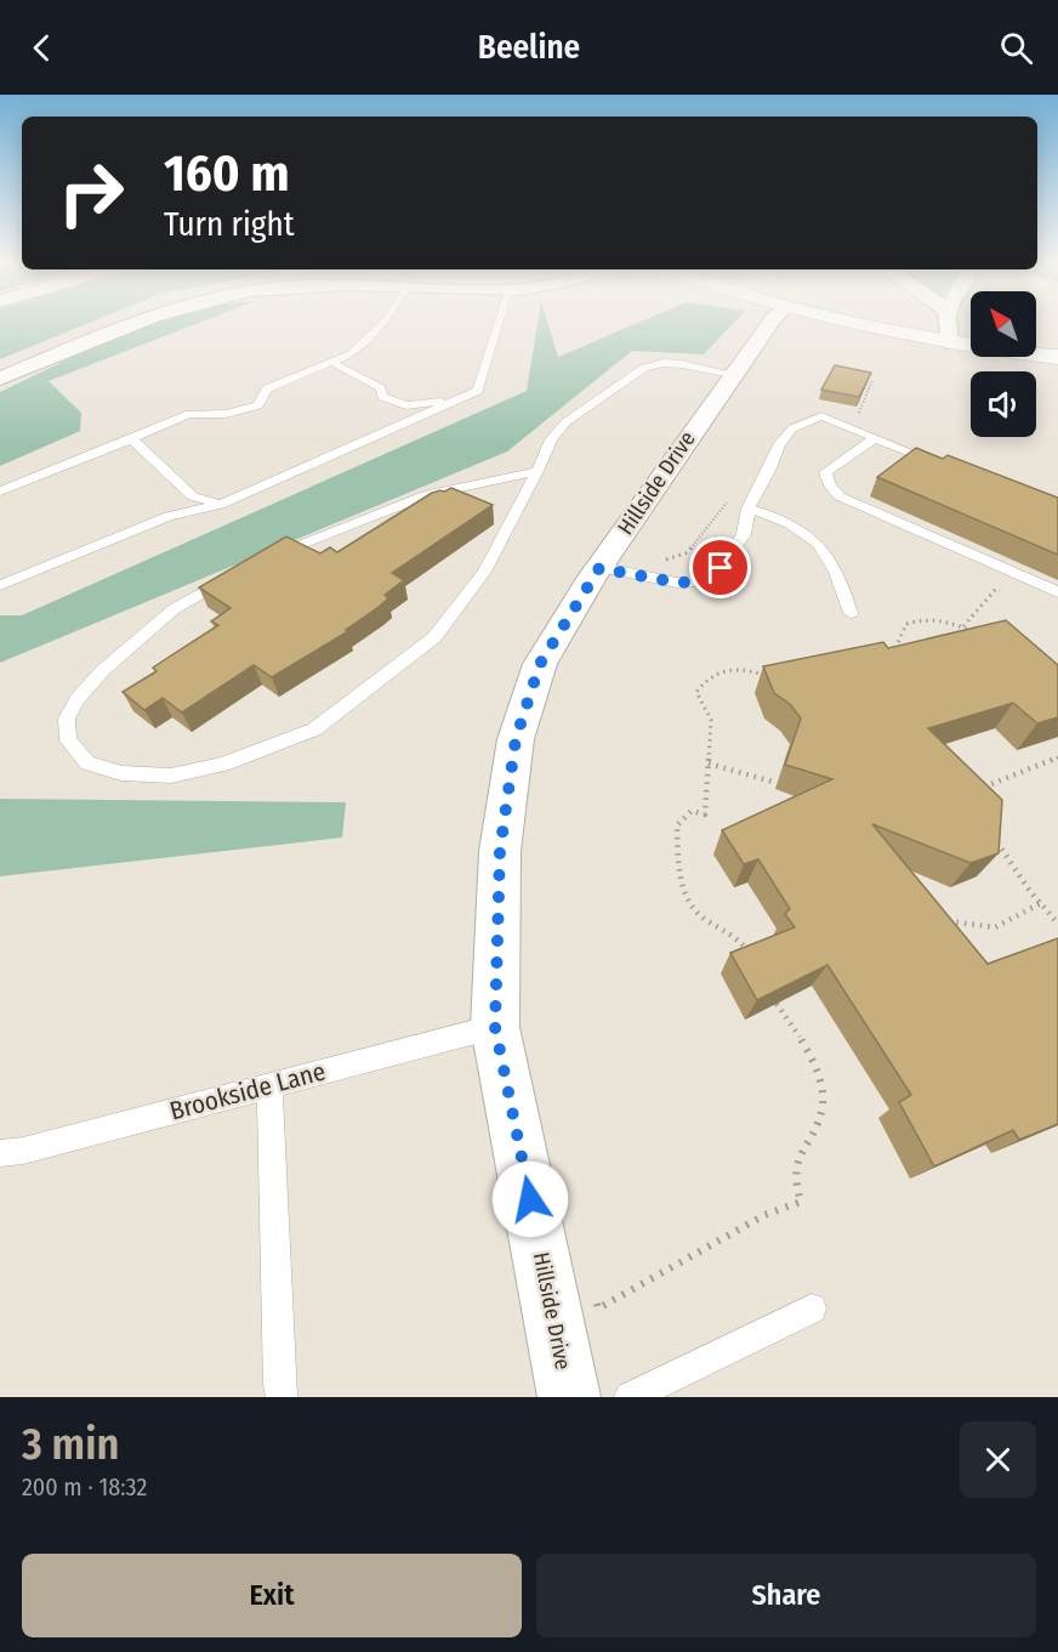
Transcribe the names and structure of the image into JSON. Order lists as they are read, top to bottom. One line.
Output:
{"streets":{"street":["Hillside Drive"],"lane":["Brookside Lane"]},"crossings":[["Hillside Drive","Brookside Lane"]],"north":"top left","page":{"header":"Beeline","turn":["160 m","Turn right"],"heading":["3 min","200 m · 18:32"],"buttons":["Exit","Share"]}}
